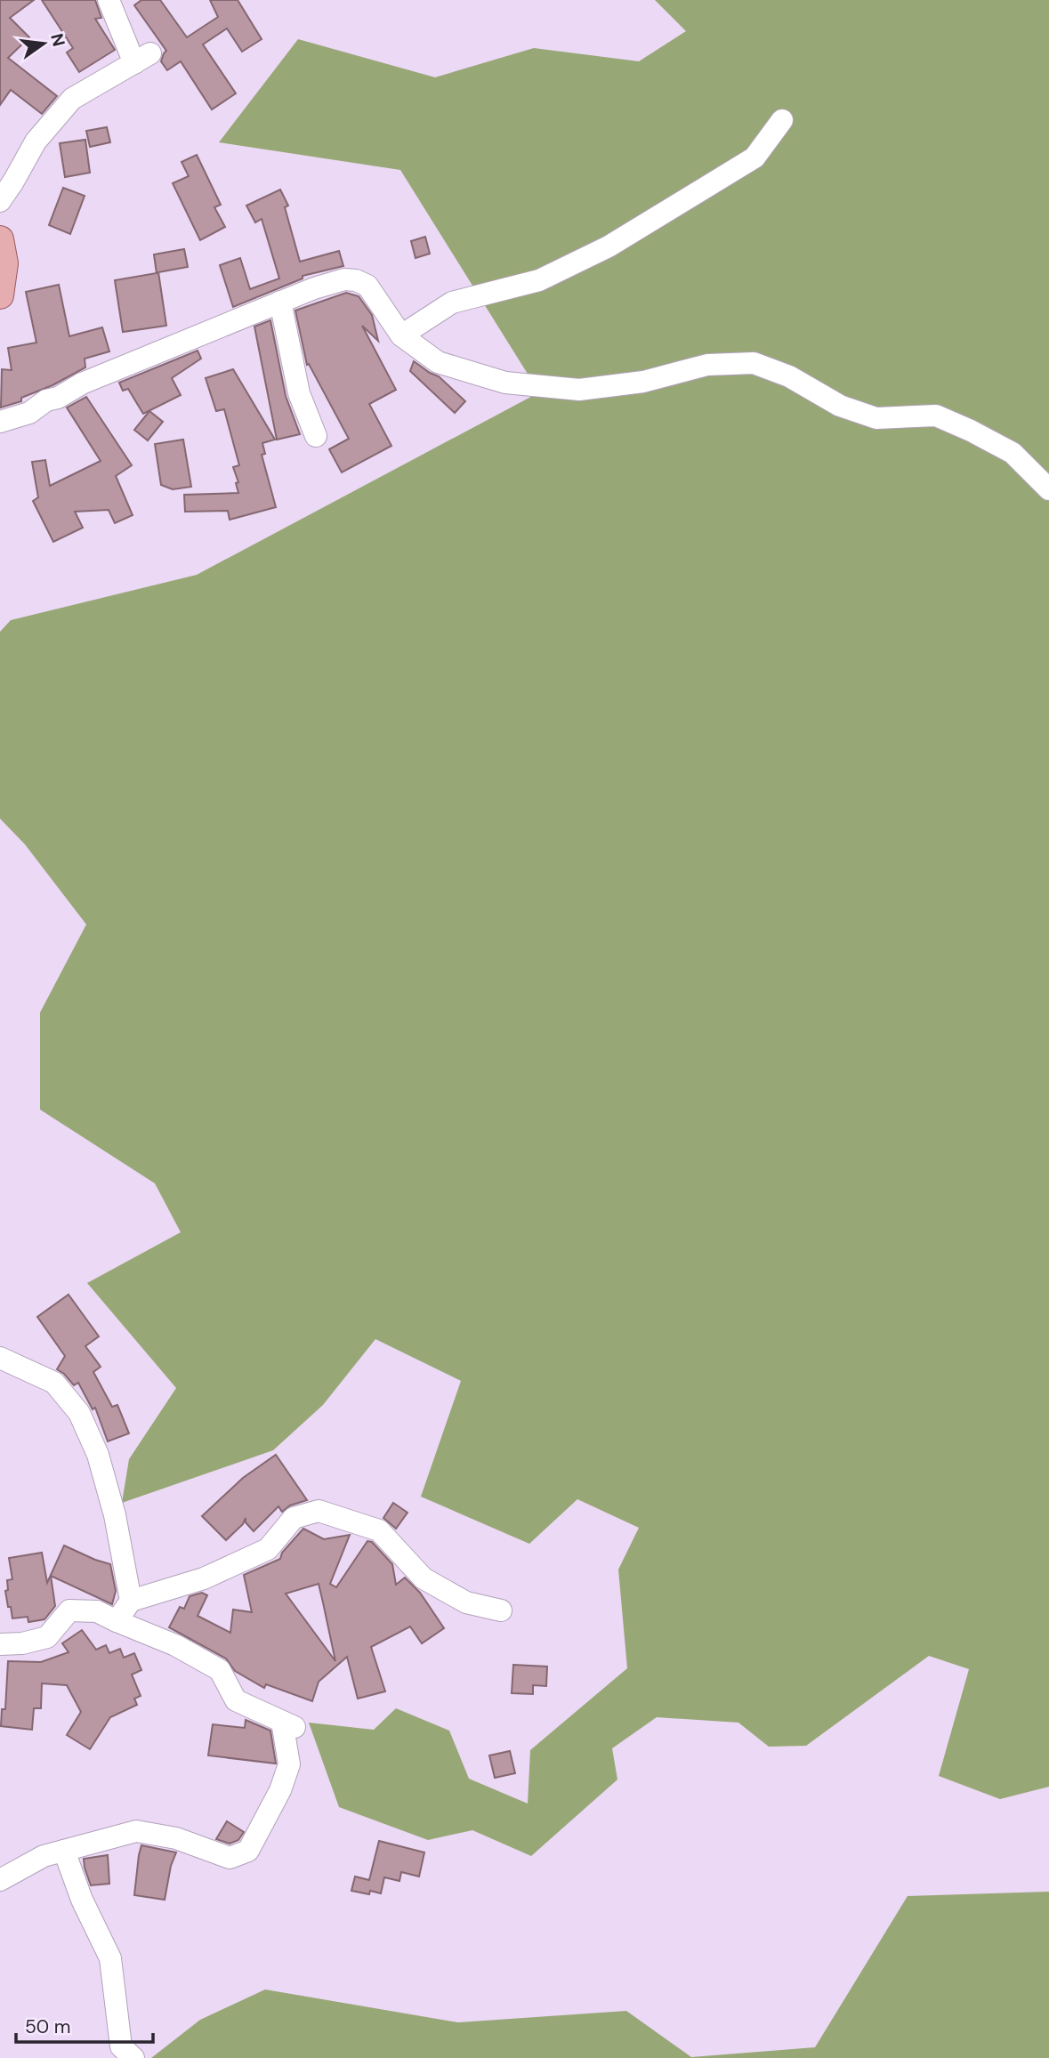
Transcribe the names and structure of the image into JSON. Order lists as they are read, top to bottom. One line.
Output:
{"scale_bar":"50 m","north":"right"}
